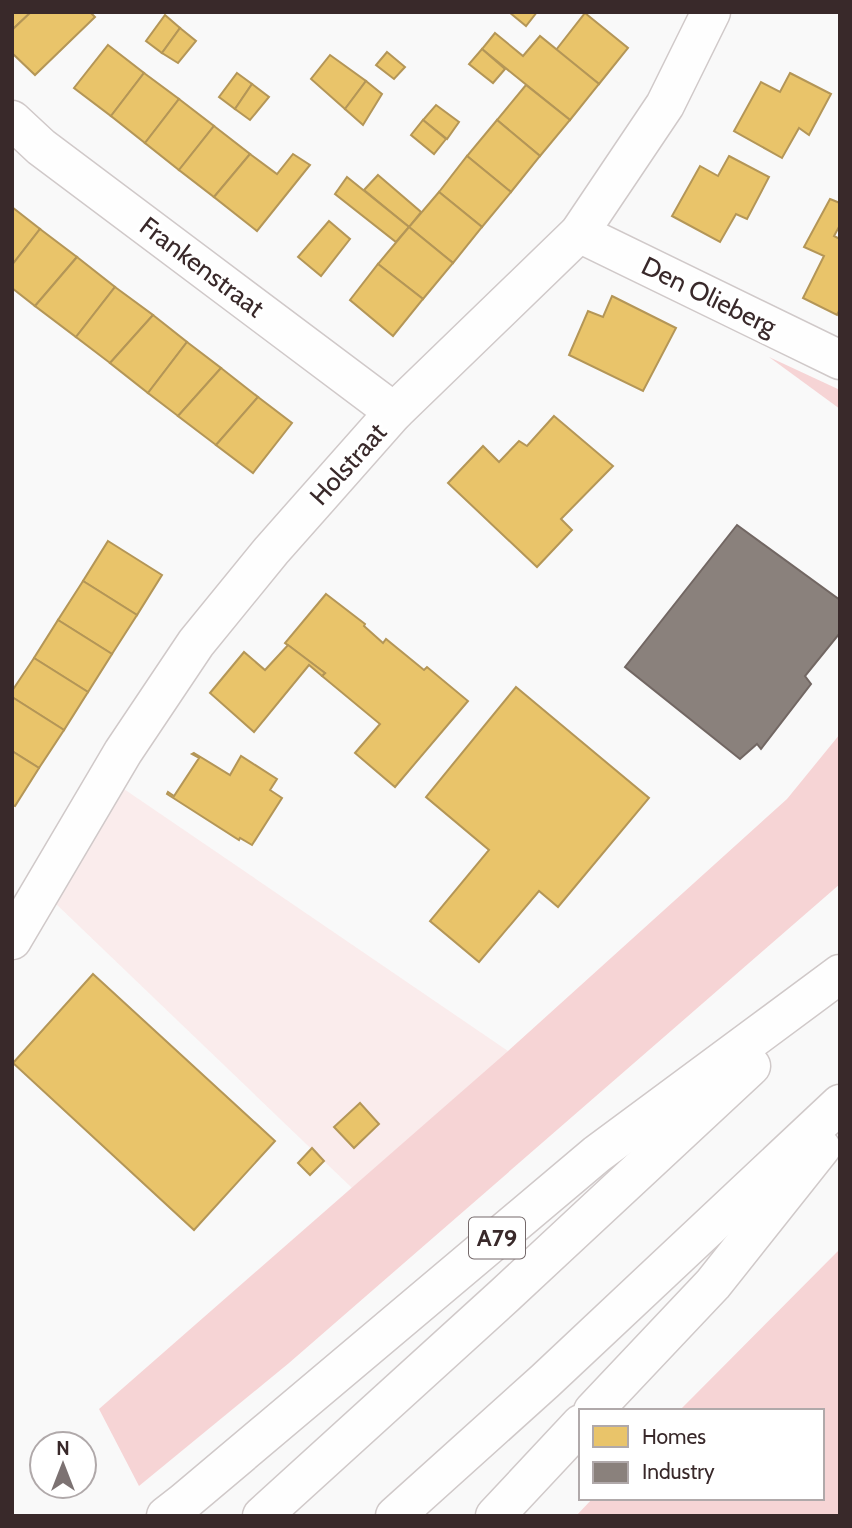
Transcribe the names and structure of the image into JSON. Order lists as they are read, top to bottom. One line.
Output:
{"streets":{"main road":["Frankenstraat","Den Olieberg","Holstraat","A79"]},"crossings":[["Frankenstraat","Holstraat"],["Den Olieberg","Holstraat"]],"legend":["Homes","Industry"],"north":"top"}
